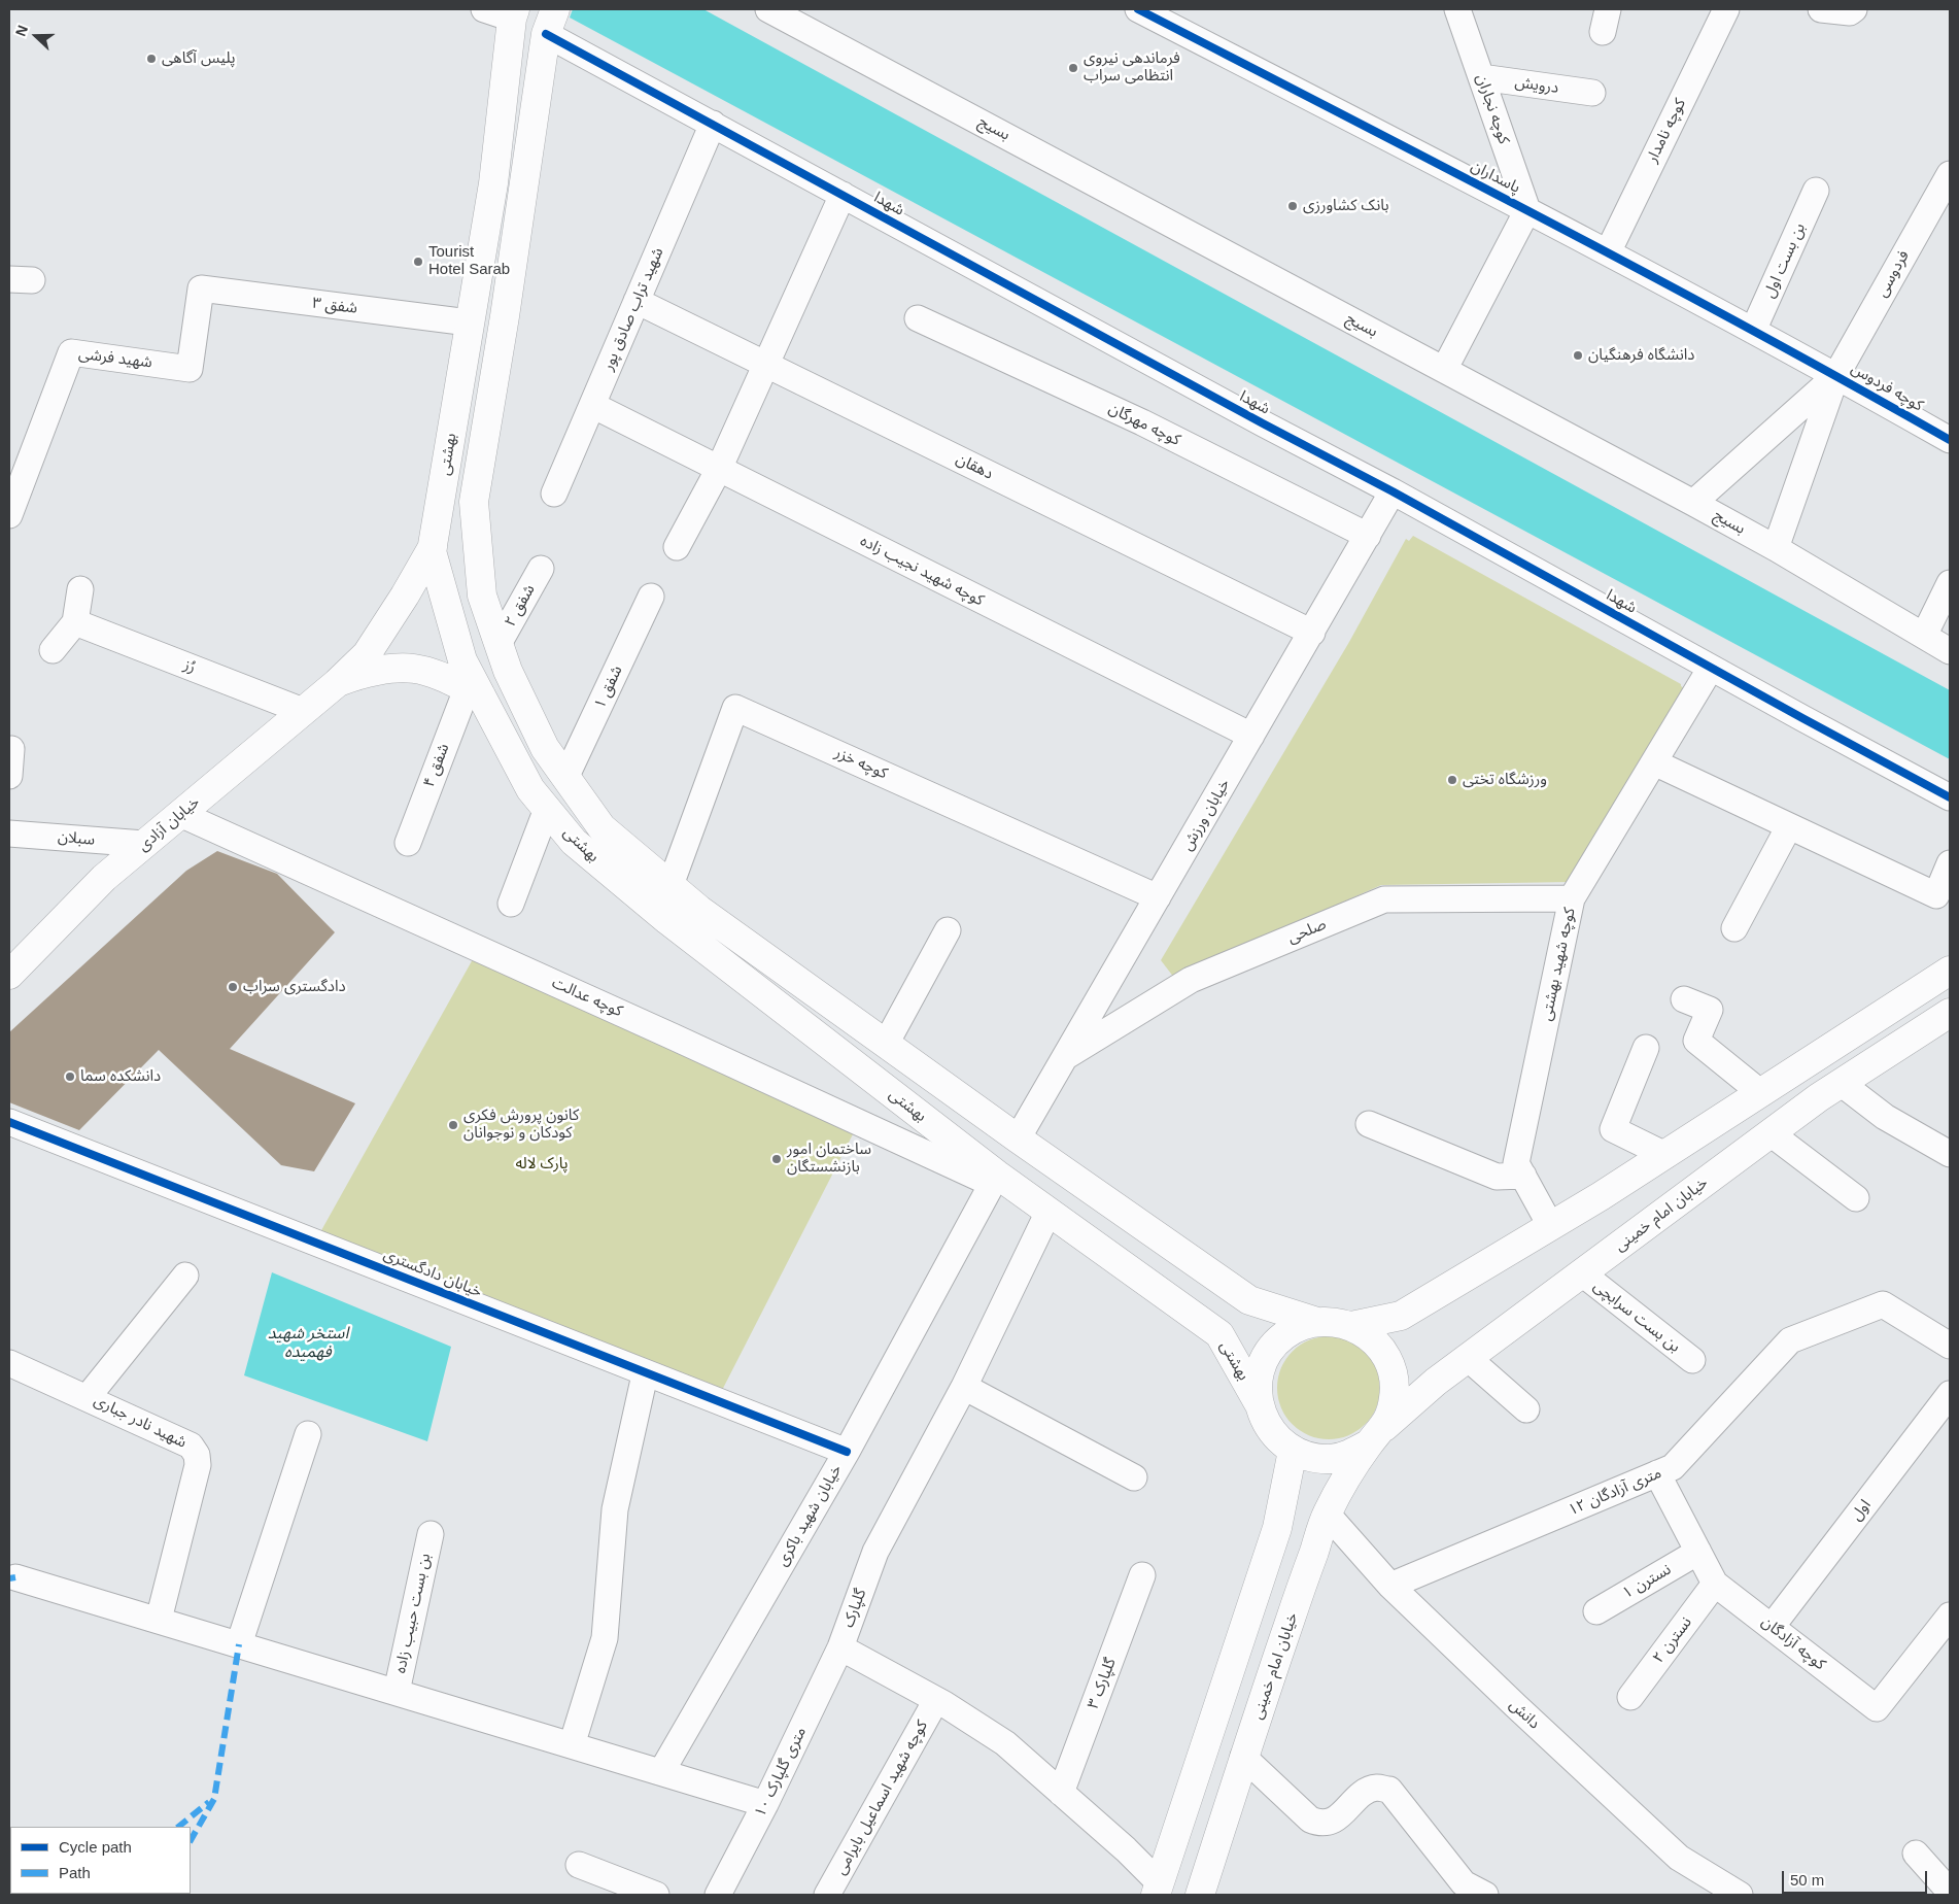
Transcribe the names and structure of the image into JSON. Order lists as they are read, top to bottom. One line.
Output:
{"streets":{"main road":["بهشتی","خیابان آزادی","خیابان امام خمینی"],"street":["درویش","کوچه نجاران","بسیج","کوچه نامدار","پاسداران","شهدا","بن بست اول","فردوسی","شفق ۳","شهید تراب صادق پور","شهید فرشی","کوچه فردوس","کوچه مهرگان","دهقان","کوچه شهید نجیب زاده","شفق ۲","رُز","شفق ۱","کوچه خزر","شفق ۴","خیابان ورزش","سبلان","صلحی","کوچه شهید بهشتی","کوچه عدالت","خیابان دادگستری","بن بست سرابچی","شهید نادر جباری","۱۲ متری آزادگان","اول","خیابان شهید باکری","نسترن ۱","گلپارک","بن بست حبیب زاده","نسترن ۲","کوچه آزادگان","گلپارک ۳","دانش","۱۰ متری گلپارک","کوچه شهید اسماعیل بایرامی"]},"crossings":[["درویش","کوچه نجاران"],["کوچه نجاران","پاسداران"],["کوچه نامدار","پاسداران"],["پاسداران","بن بست اول"],["پاسداران","فردوسی"],["پاسداران","کوچه فردوس"],["شهدا","شهید تراب صادق پور"],["شهدا","بهشتی"],["شهدا","خیابان ورزش"],["شهدا","کوچه شهید بهشتی"],["فردوسی","کوچه فردوس"],["شفق ۳","شهید فرشی"],["شفق ۳","بهشتی"],["شهید تراب صادق پور","دهقان"],["شهید تراب صادق پور","کوچه شهید نجیب زاده"],["کوچه مهرگان","خیابان ورزش"],["بهشتی","شفق ۲"],["بهشتی","شفق ۱"],["بهشتی","کوچه خزر"],["بهشتی","شفق ۴"],["بهشتی","خیابان ورزش"],["بهشتی","کوچه عدالت"],["بهشتی","خیابان امام خمینی"],["بهشتی","خیابان شهید باکری"],["بهشتی","گلپارک"],["دهقان","خیابان ورزش"],["کوچه شهید نجیب زاده","خیابان ورزش"],["رُز","خیابان آزادی"],["کوچه خزر","خیابان ورزش"],["خیابان ورزش","صلحی"],["خیابان آزادی","سبلان"],["خیابان آزادی","کوچه عدالت"],["صلحی","کوچه شهید بهشتی"],["کوچه عدالت","خیابان شهید باکری"],["خیابان امام خمینی","بن بست سرابچی"],["خیابان امام خمینی","دانش"],["خیابان دادگستری","خیابان شهید باکری"],["۱۲ متری آزادگان","کوچه آزادگان"],["۱۲ متری آزادگان","دانش"],["اول","کوچه آزادگان"],["نسترن ۱","کوچه آزادگان"],["گلپارک","گلپارک ۳"],["گلپارک","۱۰ متری گلپارک"],["گلپارک","کوچه شهید اسماعیل بایرامی"],["نسترن ۲","کوچه آزادگان"]],"water":["استخر شهید فهمیده"],"parks":["پارک لاله"],"places":["پلیس آگاهی","فرماندهی نیروی انتظامی سراب","بانک کشاورزی","Tourist Hotel Sarab","دانشگاه فرهنگیان","ورزشگاه تختی","دادگستری سراب","دانشکده سما","کانون پرورش فکری کودکان و نوجوانان","ساختمان امور بازنشستگان"],"legend":["Cycle path","Path"],"scale_bar":"50 m","north":"left"}
